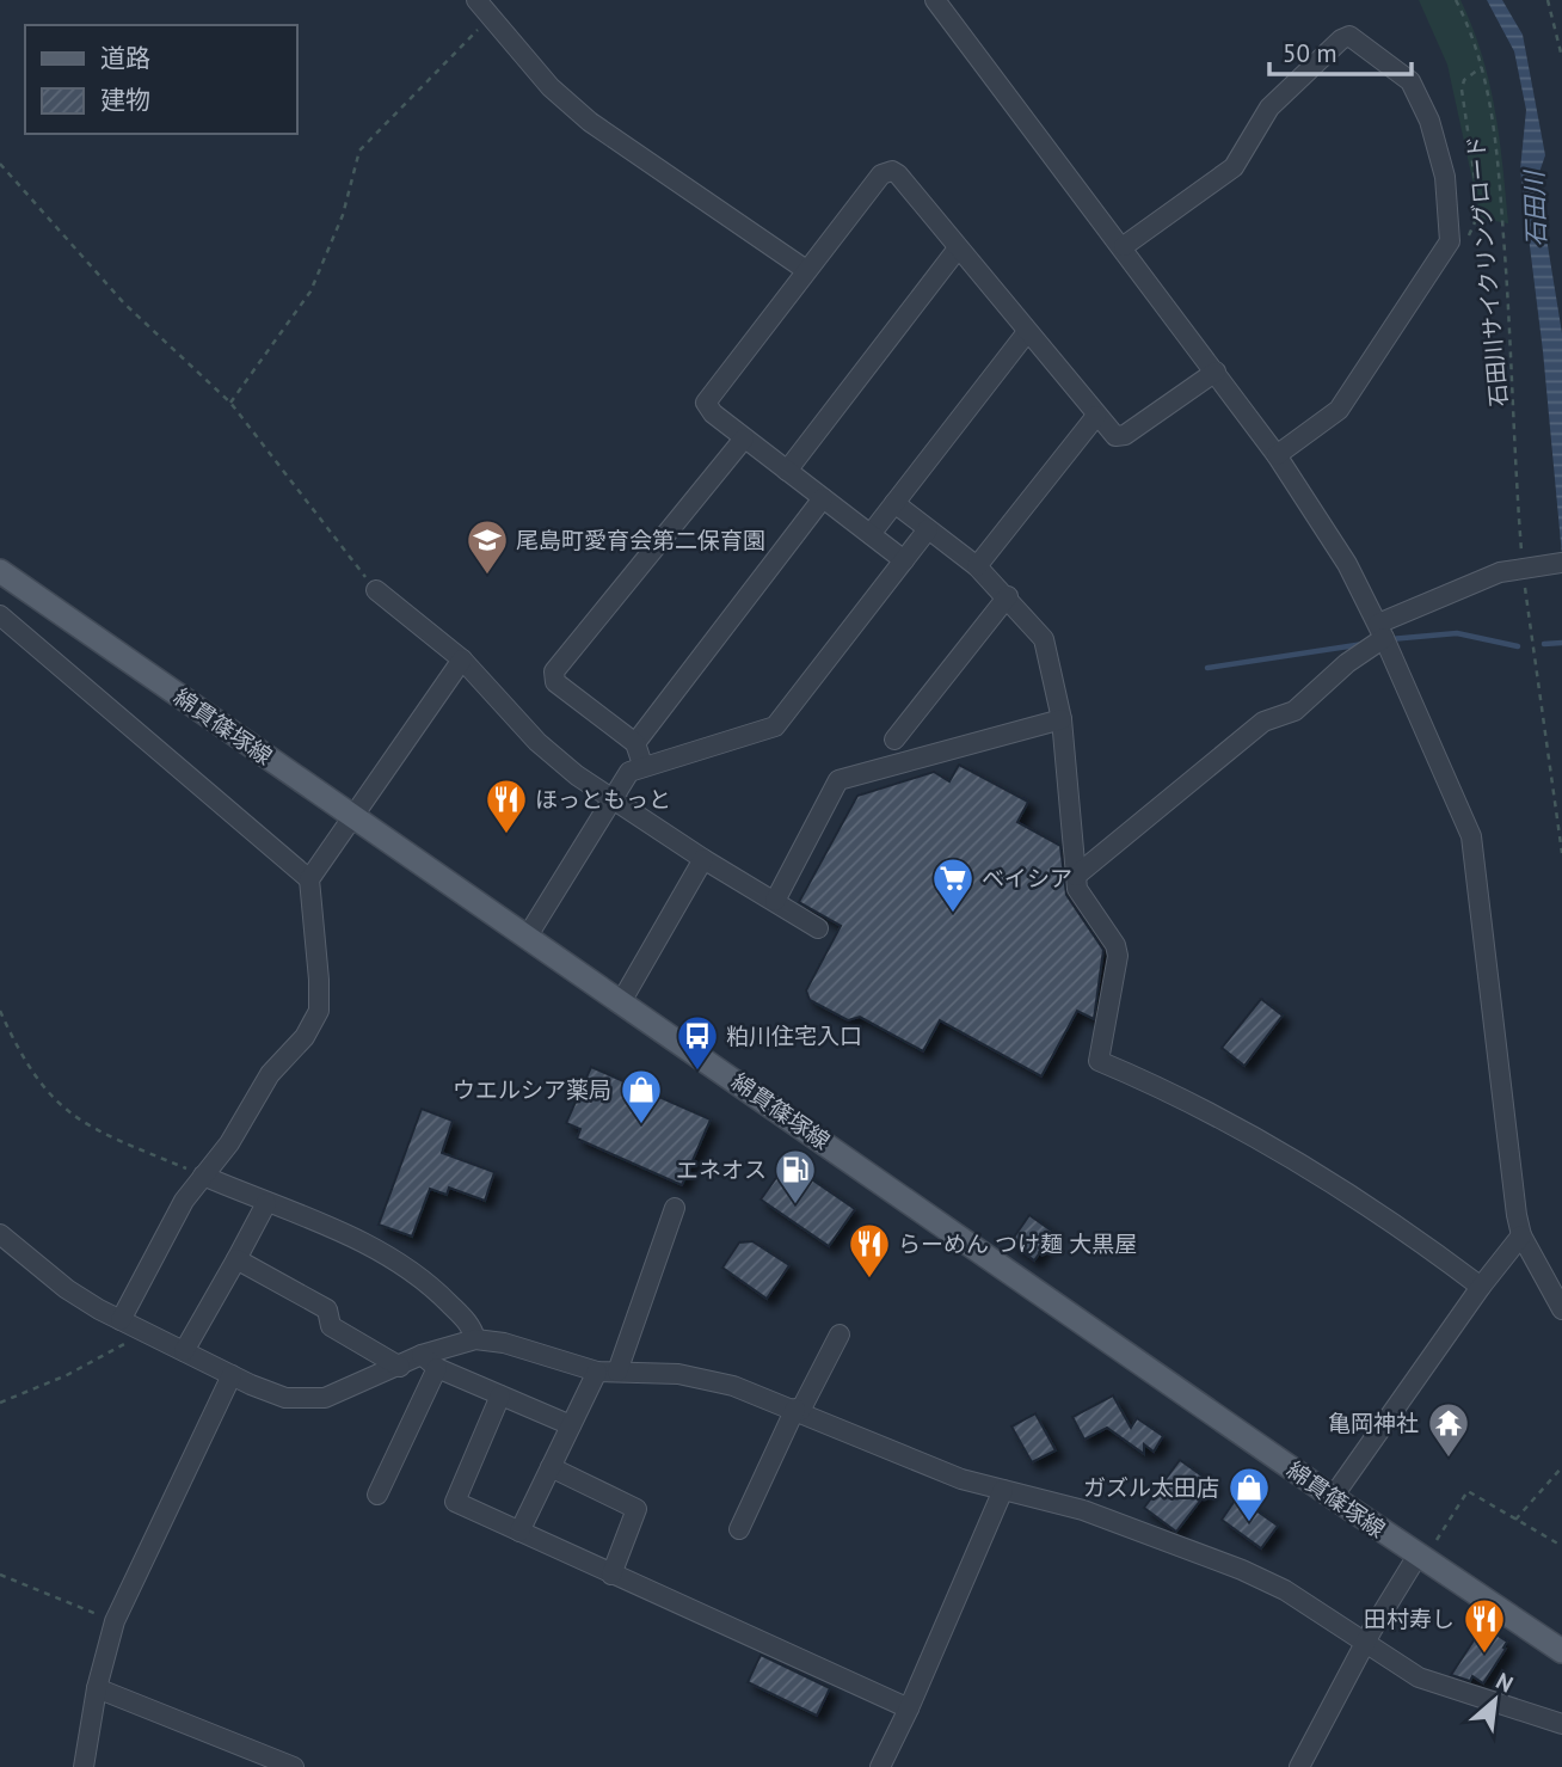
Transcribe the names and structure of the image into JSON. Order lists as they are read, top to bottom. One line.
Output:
{"streets":{"main road":["綿貫篠塚線"],"path":["石田川サイクリングロード"]},"water":["石田川"],"places":{"school or university":["尾島町愛育会第二保育園"],"restaurant":["ほっともっと","らーめん つけ麺 大黒屋","田村寿し"],"supermarket":["ベイシア"],"bus stop":["粕川住宅入口"],"shop":["ウエルシア薬局","ガズル太田店"],"fuel station":["エネオス"],"temple":["亀岡神社"]},"legend":["道路","建物"],"scale_bar":"50 m","north":"top right"}
